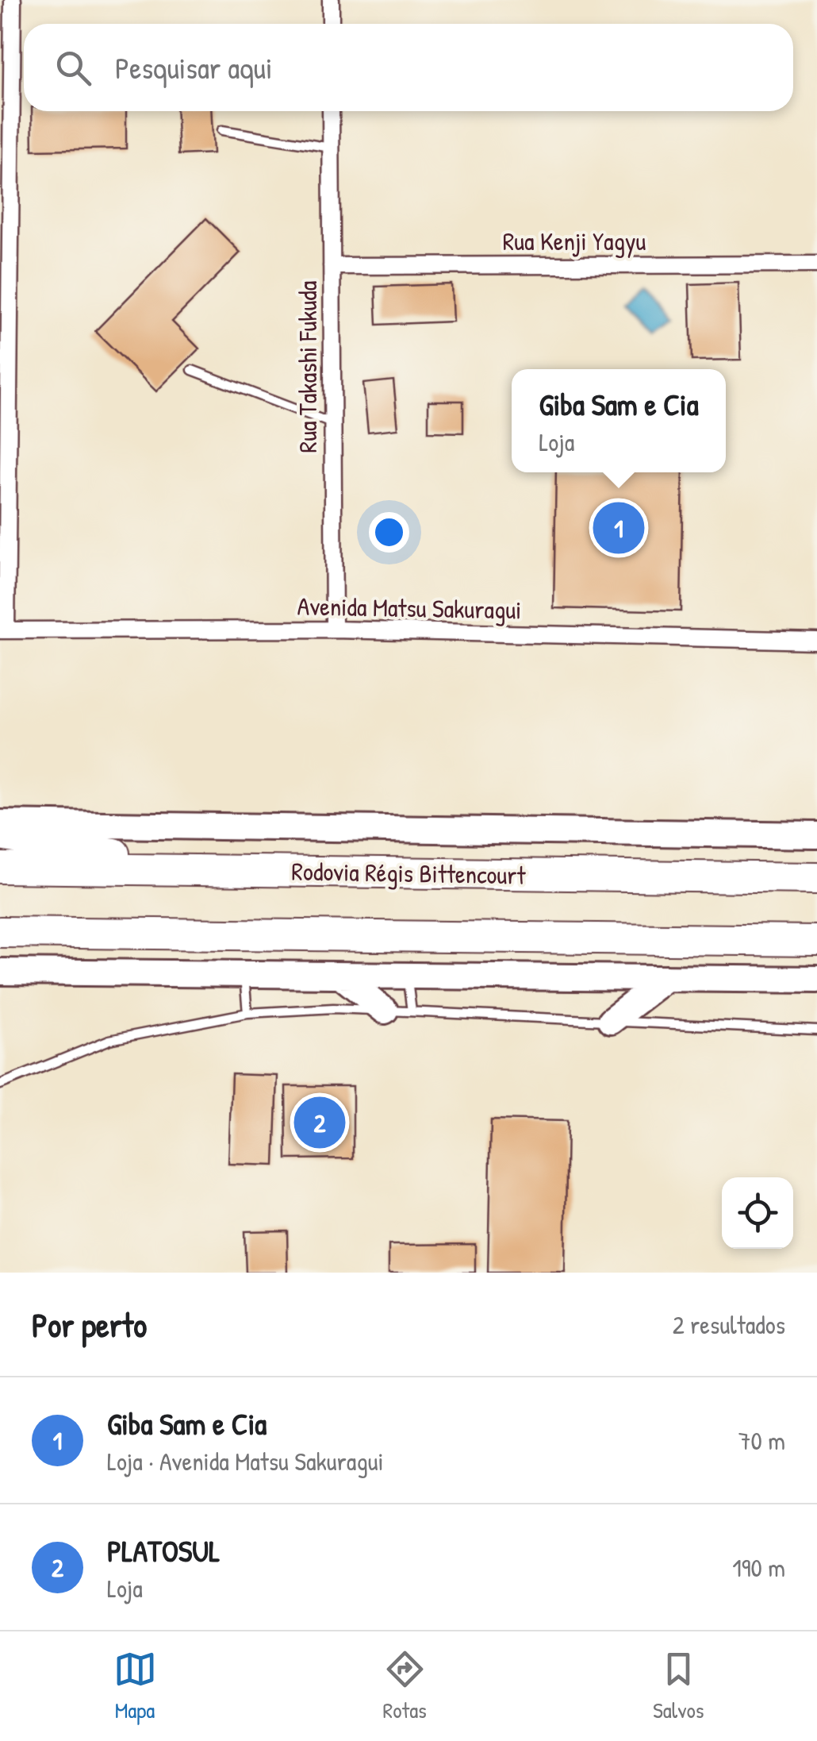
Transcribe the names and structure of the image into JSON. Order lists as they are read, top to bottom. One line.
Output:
{"streets":{"highway":["Rodovia Régis Bittencourt"],"street":["Rua Kenji Yagyu","Rua Takashi Fukuda","Avenida Matsu Sakuragui"]},"crossings":[["Rua Kenji Yagyu","Rua Takashi Fukuda"],["Rua Takashi Fukuda","Avenida Matsu Sakuragui"]],"page":{"search":"Pesquisar aqui","popup":["Giba Sam e Cia","Loja"],"pins":["1","2"],"heading":["Por perto","2 resultados"],"list":[{"mark":"1","name":"Giba Sam e Cia","note":"Loja · Avenida Matsu Sakuragui","value":"70 m"},{"mark":"2","name":"PLATOSUL","note":"Loja","value":"190 m"}],"nav":["Mapa","Rotas","Salvos"]}}
